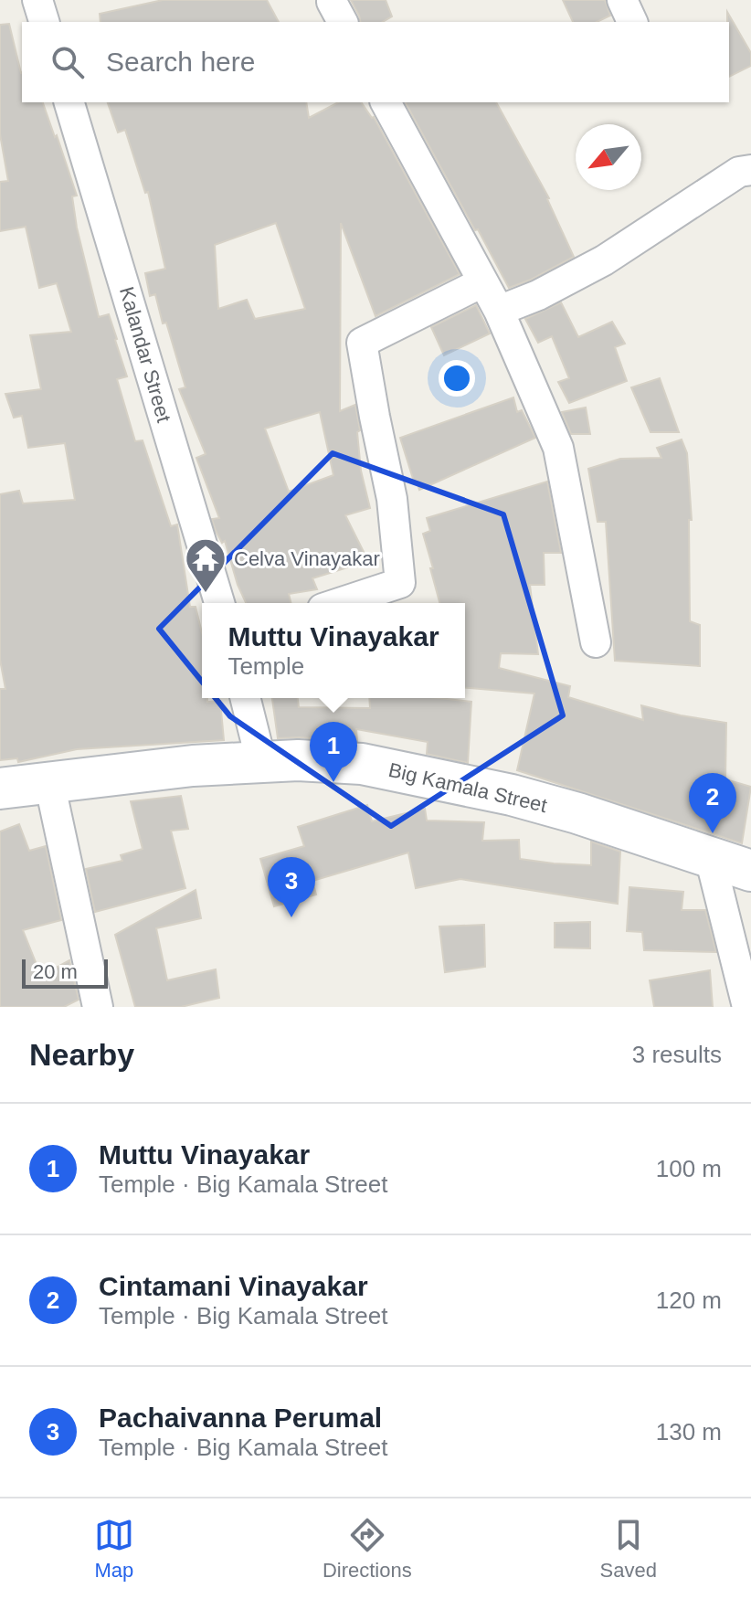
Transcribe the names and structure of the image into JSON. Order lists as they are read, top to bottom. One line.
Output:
{"streets":{"main road":["Big Kamala Street"],"street":["Kalandar Street"]},"places":{"temple":["Celva Vinayakar"]},"scale_bar":"20 m","north":"bottom left","page":{"search":"Search here","popup":["Muttu Vinayakar","Temple"],"pins":["1","2","3"],"scale":"20 m","heading":["Nearby","3 results"],"list":[{"mark":"1","name":"Muttu Vinayakar","note":"Temple · Big Kamala Street","value":"100 m"},{"mark":"2","name":"Cintamani Vinayakar","note":"Temple · Big Kamala Street","value":"120 m"},{"mark":"3","name":"Pachaivanna Perumal","note":"Temple · Big Kamala Street","value":"130 m"}],"nav":["Map","Directions","Saved"]}}
